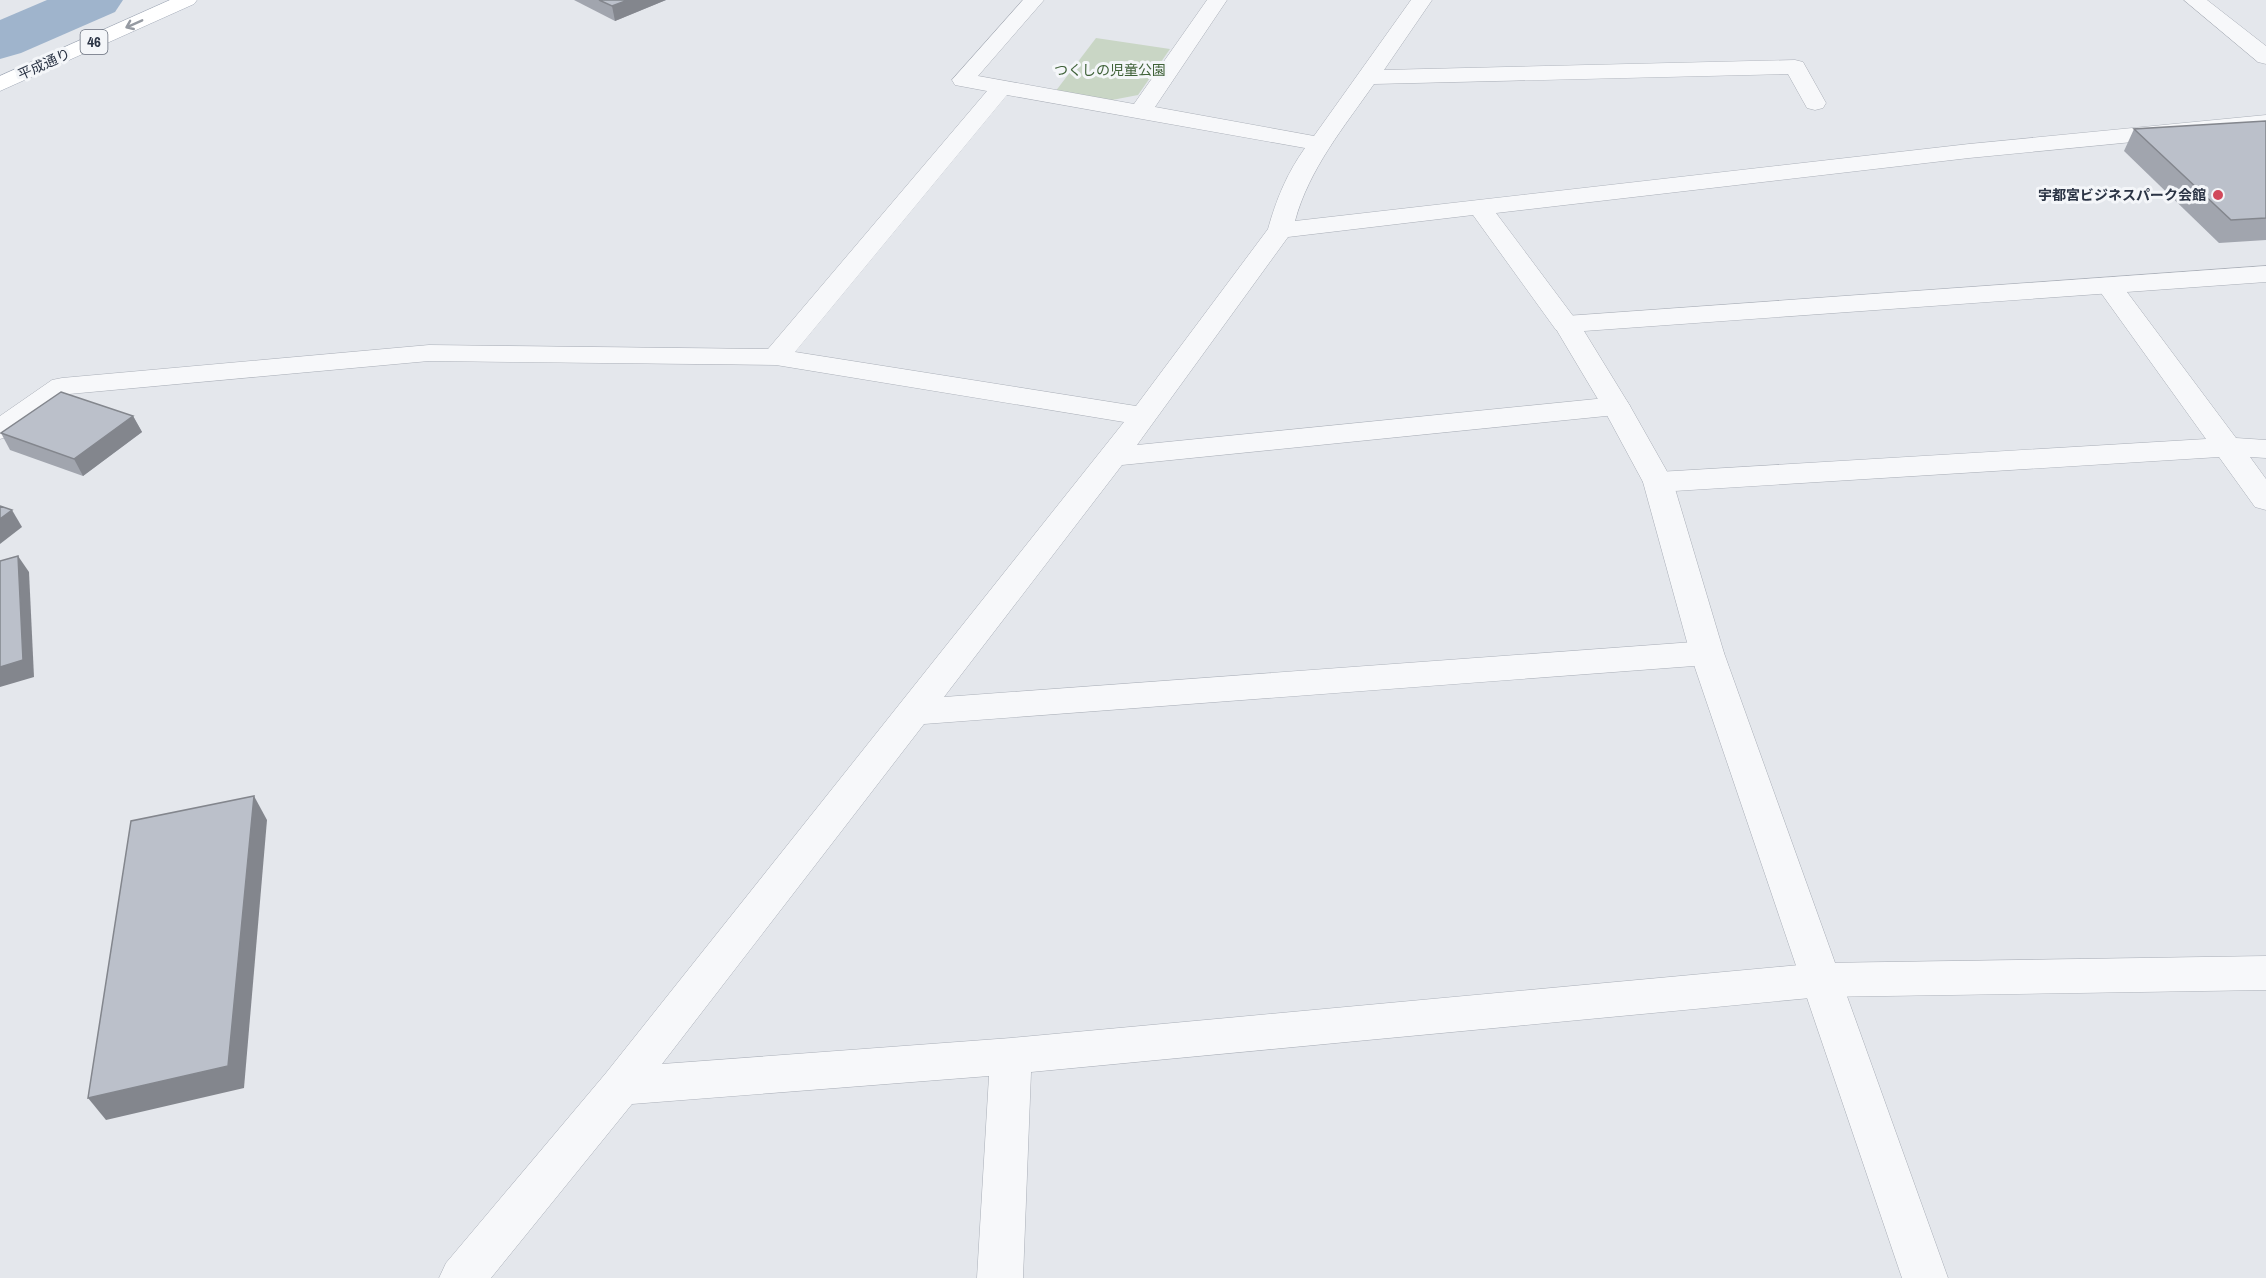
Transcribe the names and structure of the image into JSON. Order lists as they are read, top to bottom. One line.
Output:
{"streets":{"main road":["46","平成通り"]},"parks":["つくしの児童公園"],"places":["宇都宮ビジネスパーク会館"]}
